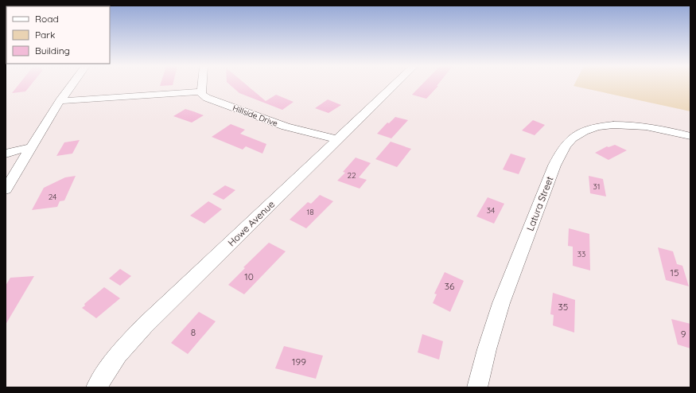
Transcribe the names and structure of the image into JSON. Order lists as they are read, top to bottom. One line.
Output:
{"streets":{"street":["Hillside Drive","Latura Street","Howe Avenue"]},"crossings":[["Hillside Drive","Howe Avenue"]],"house_numbers":["22","31","24","34","18","33","15","10","36","35","8","9","199"],"legend":["Road","Park","Building"]}
